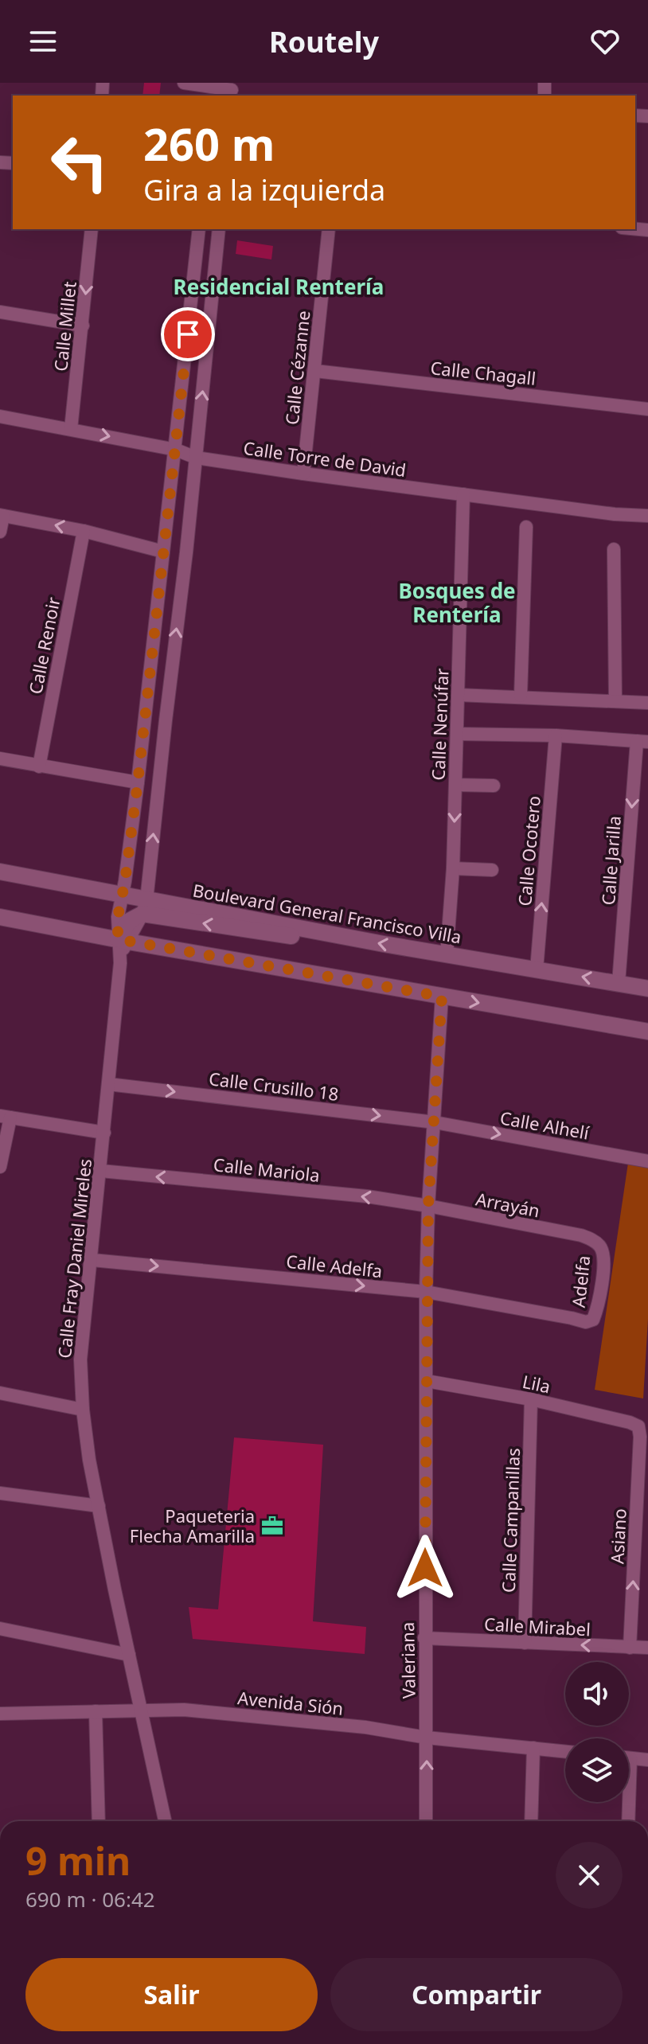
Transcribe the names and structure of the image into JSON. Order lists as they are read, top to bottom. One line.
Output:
{"streets":{"main road":["Boulevard General Francisco Villa"],"street":["Calle Millet","Calle Cézanne","Calle Chagall","Calle Torre de David","Calle Renoir","Calle Nenúfar","Calle Ocotero","Calle Jarilla","Calle Crusillo 18","Calle Alhelí","Calle Mariola","Arrayán","Calle Fray Daniel Mireles","Calle Adelfa","Adelfa","Lila","Calle Campanillas","Asiano","Calle Mirabel","Valeriana","Avenida Sión"]},"crossings":[["Calle Millet","Calle Torre de David"],["Calle Cézanne","Calle Chagall"],["Calle Cézanne","Calle Torre de David"],["Calle Torre de David","Calle Nenúfar"],["Calle Torre de David","Calle Fray Daniel Mireles"],["Calle Nenúfar","Boulevard General Francisco Villa"],["Calle Ocotero","Boulevard General Francisco Villa"],["Calle Jarilla","Boulevard General Francisco Villa"],["Boulevard General Francisco Villa","Calle Fray Daniel Mireles"],["Calle Crusillo 18","Calle Alhelí"],["Calle Crusillo 18","Calle Fray Daniel Mireles"],["Calle Crusillo 18","Valeriana"],["Calle Alhelí","Valeriana"],["Calle Mariola","Arrayán"],["Calle Mariola","Calle Fray Daniel Mireles"],["Calle Mariola","Valeriana"],["Arrayán","Adelfa"],["Arrayán","Valeriana"],["Calle Fray Daniel Mireles","Calle Adelfa"],["Calle Fray Daniel Mireles","Avenida Sión"],["Calle Adelfa","Adelfa"],["Calle Adelfa","Valeriana"],["Lila","Calle Campanillas"],["Lila","Asiano"],["Lila","Valeriana"],["Calle Campanillas","Calle Mirabel"],["Asiano","Calle Mirabel"],["Calle Mirabel","Valeriana"],["Valeriana","Avenida Sión"]],"one_way":["Calle Millet","Calle Ocotero","Calle Jarilla","Calle Crusillo 18","Calle Alhelí","Calle Mariola","Calle Adelfa","Asiano","Calle Mirabel"],"districts":["Residencial Rentería","Bosques de Rentería"],"places":{"office":["Paqueteria Flecha Amarilla"]},"page":{"header":"Routely","turn":["260 m","Gira a la izquierda"],"heading":["9 min","690 m · 06:42"],"buttons":["Salir","Compartir"]}}
